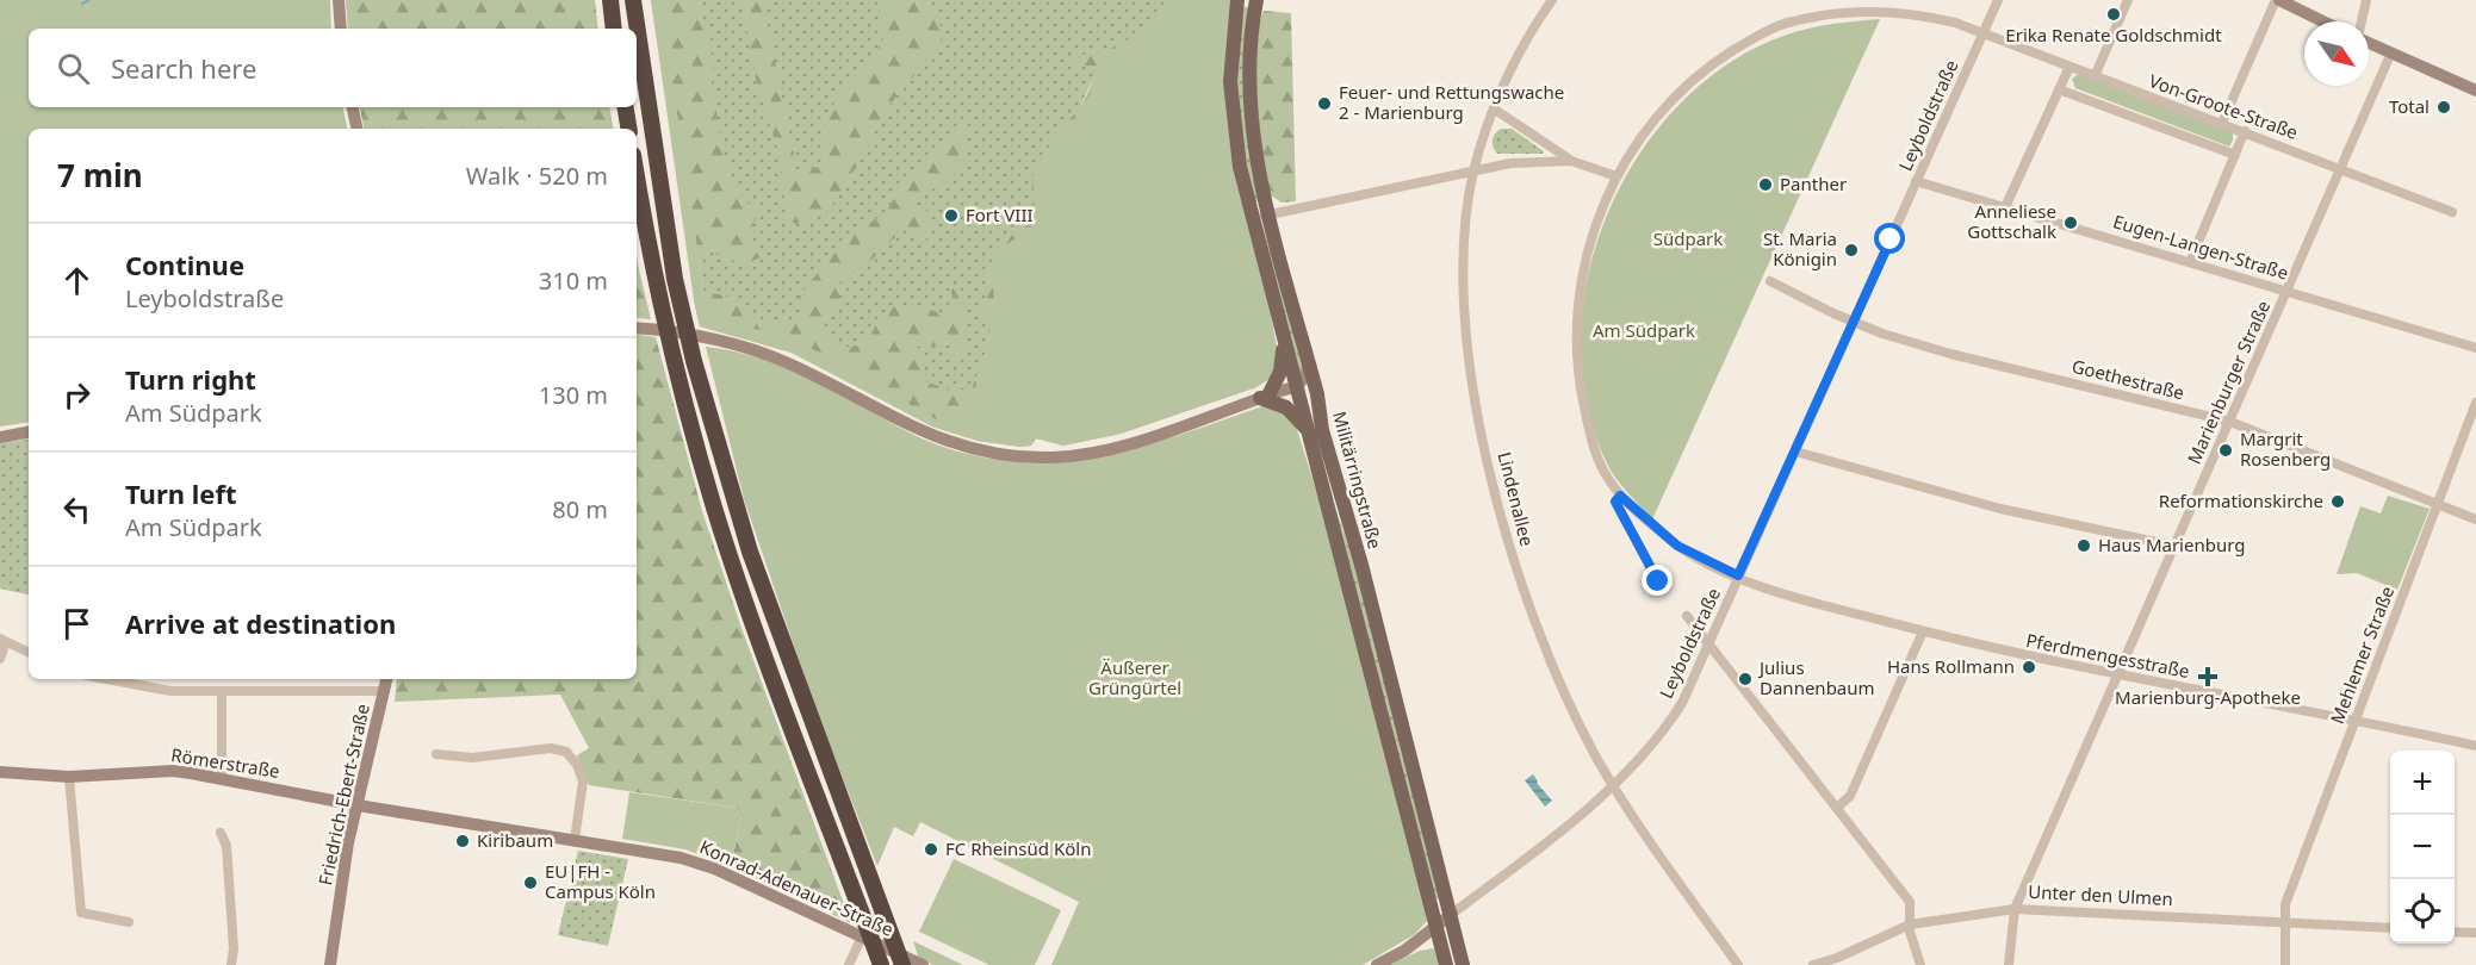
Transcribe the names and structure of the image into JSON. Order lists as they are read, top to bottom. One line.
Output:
{"streets":{"main road":["Militärringstraße","Römerstraße","Friedrich-Ebert-Straße","Konrad-Adenauer-Straße"],"street":["Von-Groote-Straße","Leyboldstraße","Eugen-Langen-Straße","Goethestraße","Marienburger Straße","Lindenallee","Mehlemer Straße","Pferdmengesstraße","Unter den Ulmen"]},"crossings":[["Von-Groote-Straße","Leyboldstraße"],["Von-Groote-Straße","Marienburger Straße"],["Leyboldstraße","Eugen-Langen-Straße"],["Leyboldstraße","Goethestraße"],["Leyboldstraße","Militärringstraße"],["Leyboldstraße","Lindenallee"],["Leyboldstraße","Pferdmengesstraße"],["Eugen-Langen-Straße","Marienburger Straße"],["Goethestraße","Marienburger Straße"],["Goethestraße","Mehlemer Straße"],["Marienburger Straße","Pferdmengesstraße"],["Marienburger Straße","Unter den Ulmen"],["Mehlemer Straße","Pferdmengesstraße"],["Mehlemer Straße","Unter den Ulmen"],["Römerstraße","Friedrich-Ebert-Straße"],["Römerstraße","Konrad-Adenauer-Straße"],["Friedrich-Ebert-Straße","Konrad-Adenauer-Straße"]],"parks":["Südpark","Am Südpark","Äußerer Grüngürtel"],"places":{"other":["Erika Renate Goldschmidt","Feuer- und Rettungswache 2 - Marienburg","Total","Panther","Fort VIII","Anneliese Gottschalk","St. Maria Königin","Margrit Rosenberg","Reformationskirche","Haus Marienburg","Hans Rollmann","Julius Dannenbaum","Kiribaum","FC Rheinsüd Köln","EU|FH - Campus Köln"],"health":["Marienburg-Apotheke"]},"north":"bottom right","page":{"search":"Search here","heading":["7 min","Walk · 520 m"],"list":[["Continue","Leyboldstraße","310 m"],["Turn right","Am Südpark","130 m"],["Turn left","Am Südpark","80 m"],"Arrive at destination"],"map_buttons":["+","−"]}}
